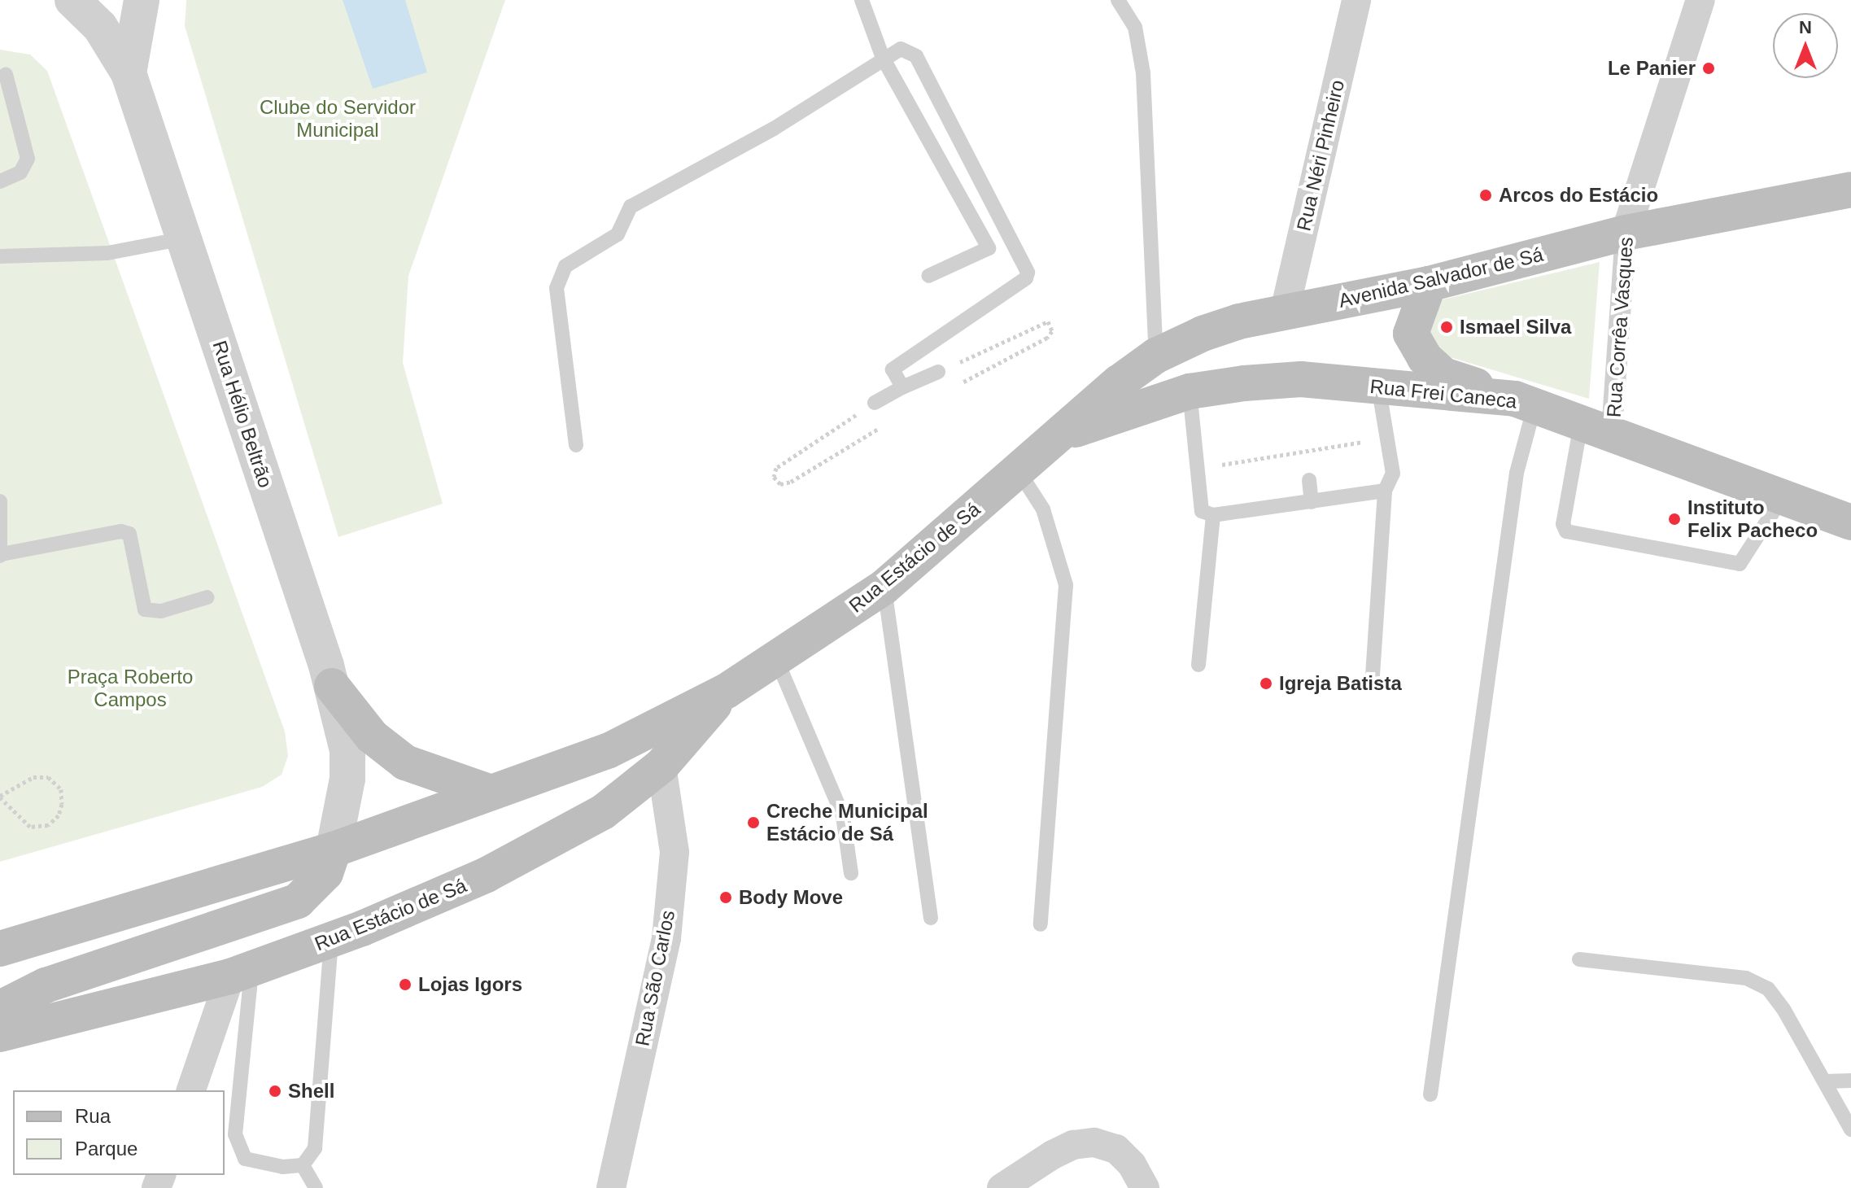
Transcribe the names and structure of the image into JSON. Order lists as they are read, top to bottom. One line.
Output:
{"streets":{"main road":["Avenida Salvador de Sá","Rua Frei Caneca","Rua Estácio de Sá"],"street":["Rua Néri Pinheiro","Rua Corrêa Vasques","Rua Hélio Beltrão","Rua São Carlos"]},"crossings":[["Rua Néri Pinheiro","Avenida Salvador de Sá"],["Avenida Salvador de Sá","Rua Corrêa Vasques"],["Avenida Salvador de Sá","Rua Frei Caneca"],["Avenida Salvador de Sá","Rua Estácio de Sá"],["Rua Corrêa Vasques","Rua Frei Caneca"],["Rua Frei Caneca","Rua Estácio de Sá"],["Rua Hélio Beltrão","Rua Estácio de Sá"],["Rua Estácio de Sá","Rua São Carlos"]],"parks":["Clube do Servidor Municipal","Praça Roberto Campos"],"places":["Le Panier","Arcos do Estácio","Ismael Silva","Instituto Felix Pacheco","Igreja Batista","Creche Municipal Estácio de Sá","Body Move","Lojas Igors","Shell"],"legend":["Rua","Parque"],"north":"top"}
